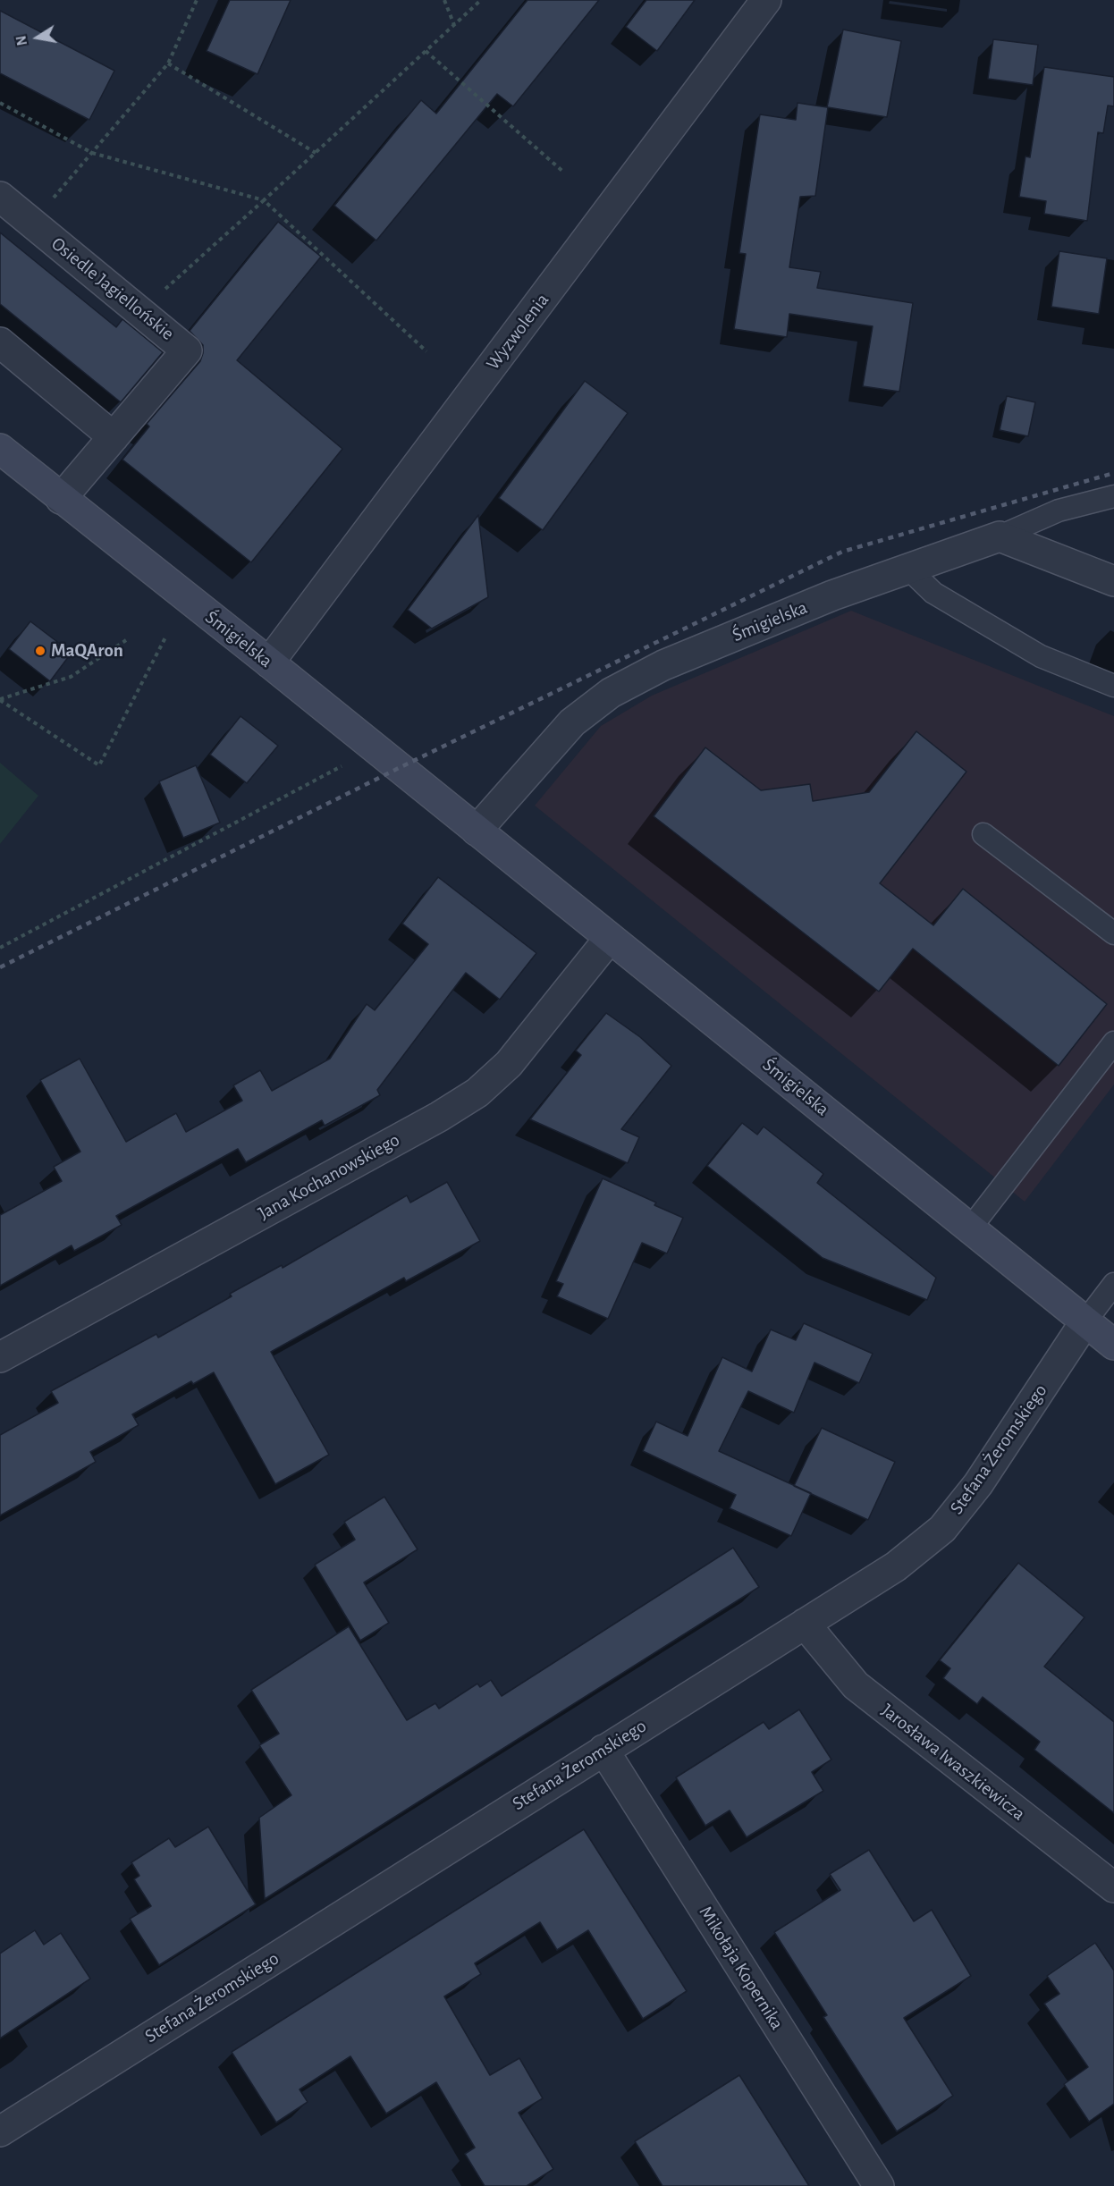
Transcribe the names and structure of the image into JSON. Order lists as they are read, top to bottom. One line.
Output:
{"streets":{"street":["Osiedle Jagiellońskie","Wyzwolenia","Śmigielska","Jana Kochanowskiego","Stefana Żeromskiego","Jarosława Iwaszkiewicza","Mikołaja Kopernika"]},"crossings":[["Osiedle Jagiellońskie","Śmigielska"],["Wyzwolenia","Śmigielska"],["Śmigielska","Jana Kochanowskiego"],["Śmigielska","Stefana Żeromskiego"],["Stefana Żeromskiego","Jarosława Iwaszkiewicza"],["Stefana Żeromskiego","Mikołaja Kopernika"]],"places":["MaQAron"],"north":"left"}
